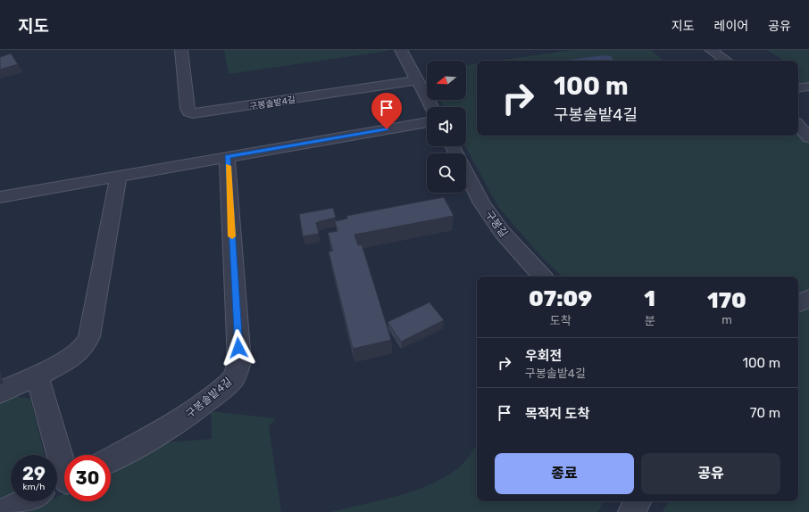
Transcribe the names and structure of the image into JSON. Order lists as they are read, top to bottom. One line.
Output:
{"streets":{"street":["구봉솔밭4길","구봉길"]},"north":"left","page":{"header":"지도","nav":["지도","레이어","공유"],"turn":["100 m","구봉솔밭4길"],"eta":["07:09","도착","1","분","170","m"],"list":[{"name":"우회전","note":"구봉솔밭4길","value":"100 m"},{"name":"목적지 도착","value":"70 m"}],"buttons":["종료","공유"],"speed":"29 km/h","limit":"30"}}
